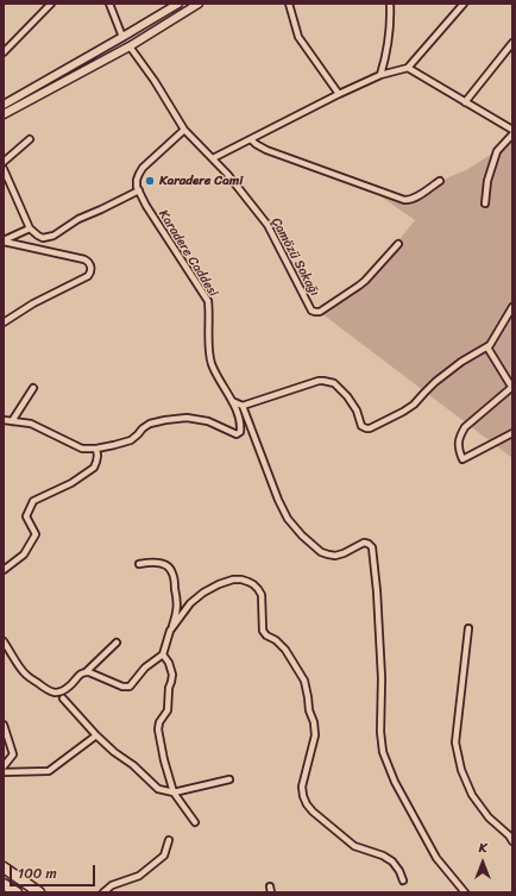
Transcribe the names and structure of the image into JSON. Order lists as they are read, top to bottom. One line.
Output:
{"streets":{"street":["Karadere Caddesi","Çamözü Sokağı"]},"places":["Karadere Cami"],"scale_bar":"100 m","north":"top"}
